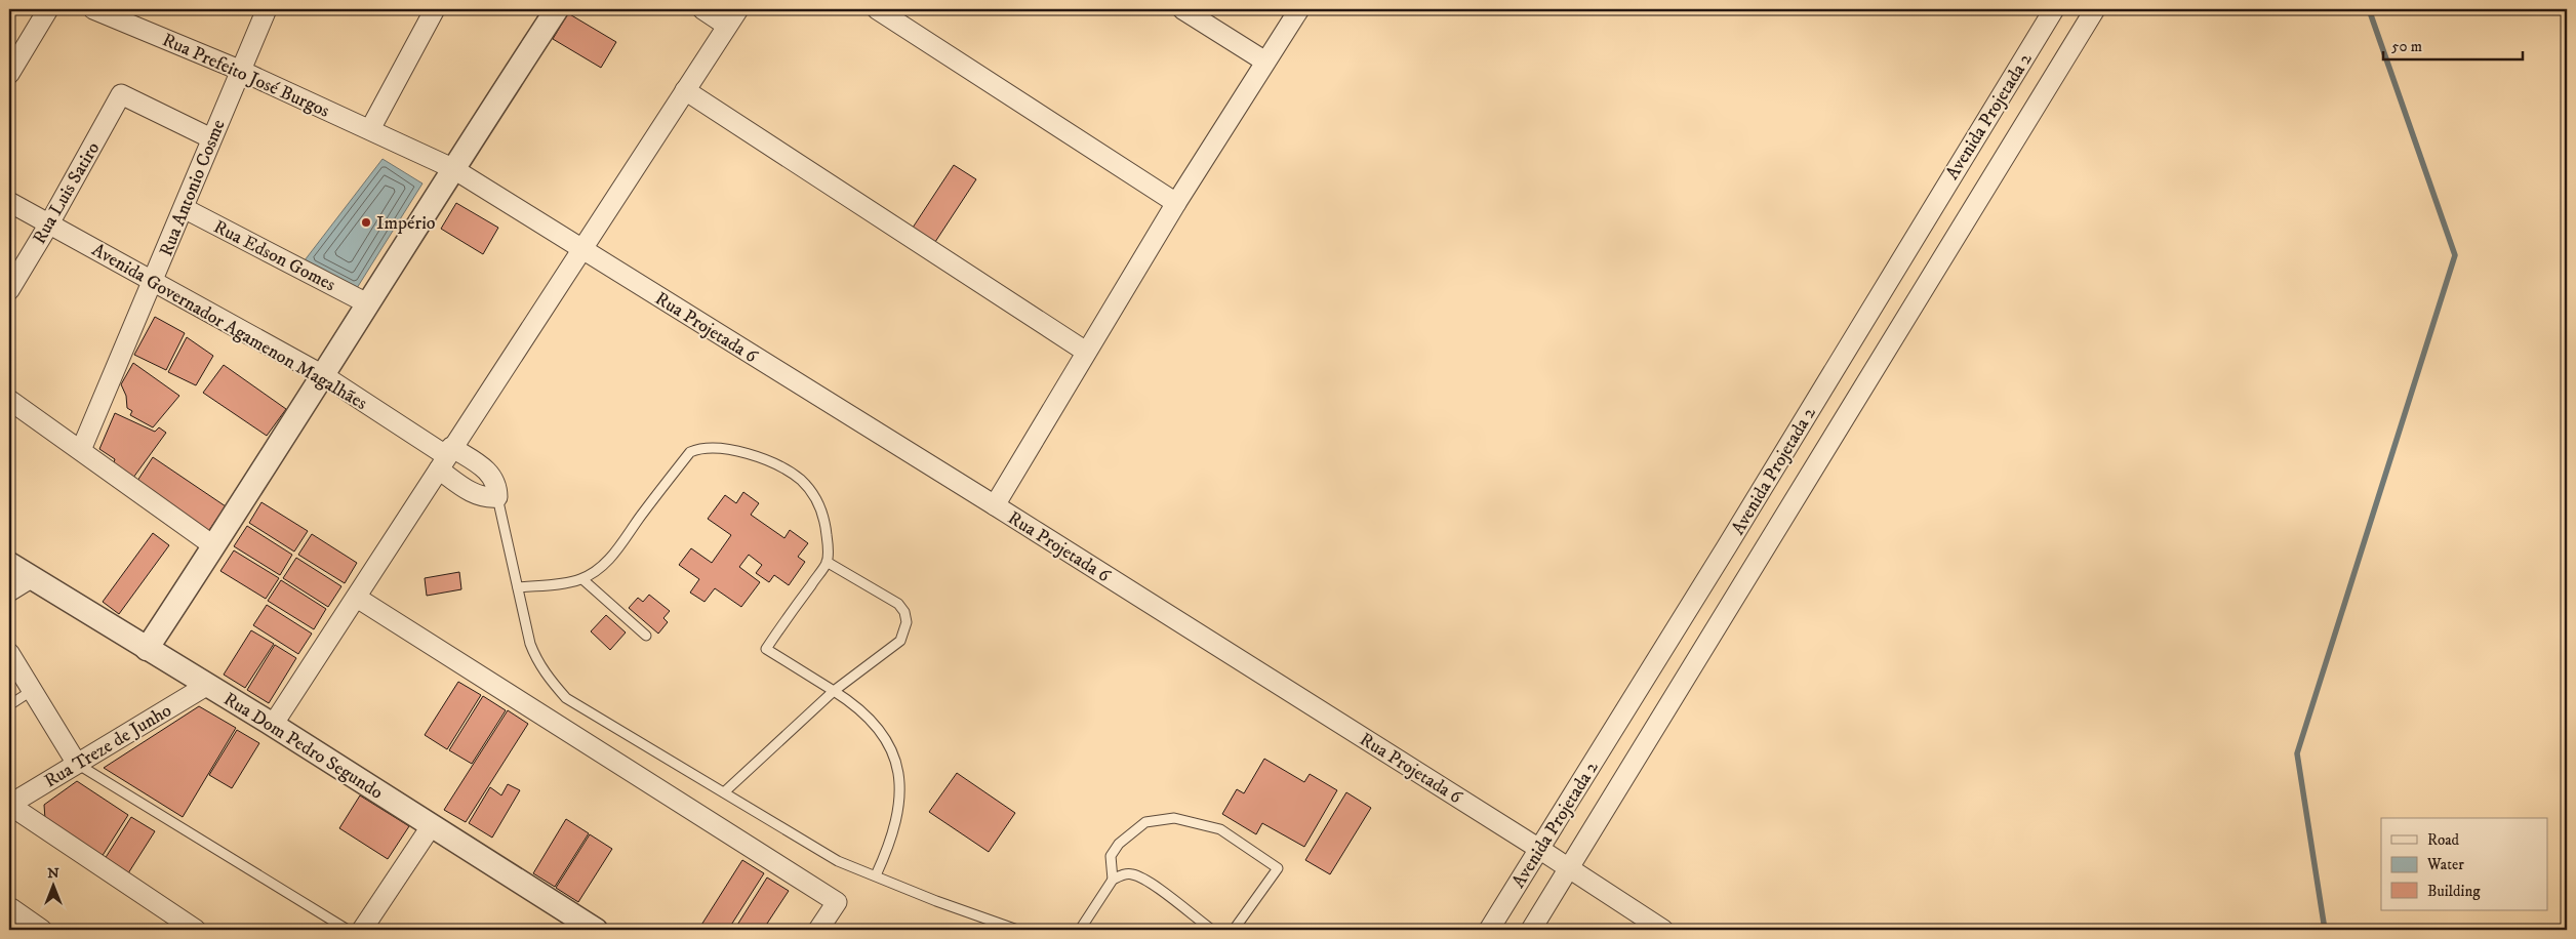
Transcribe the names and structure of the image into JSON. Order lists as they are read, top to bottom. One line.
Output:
{"streets":{"street":["Rua Prefeito José Burgos","Avenida Projetada 2","Rua Antonio Cosme","Rua Luis Satiro","Rua Edson Gomes","Avenida Governador Agamenon Magalhães","Rua Projetada 6","Rua Treze de Junho","Rua Dom Pedro Segundo"]},"crossings":[["Rua Prefeito José Burgos","Rua Antonio Cosme"],["Rua Prefeito José Burgos","Rua Projetada 6"],["Avenida Projetada 2","Rua Projetada 6"],["Rua Antonio Cosme","Rua Luis Satiro"],["Rua Antonio Cosme","Rua Edson Gomes"],["Rua Antonio Cosme","Avenida Governador Agamenon Magalhães"],["Rua Luis Satiro","Avenida Governador Agamenon Magalhães"],["Rua Treze de Junho","Rua Dom Pedro Segundo"]],"places":["Império"],"legend":["Road","Water","Building"],"scale_bar":"50 m","north":"top"}
